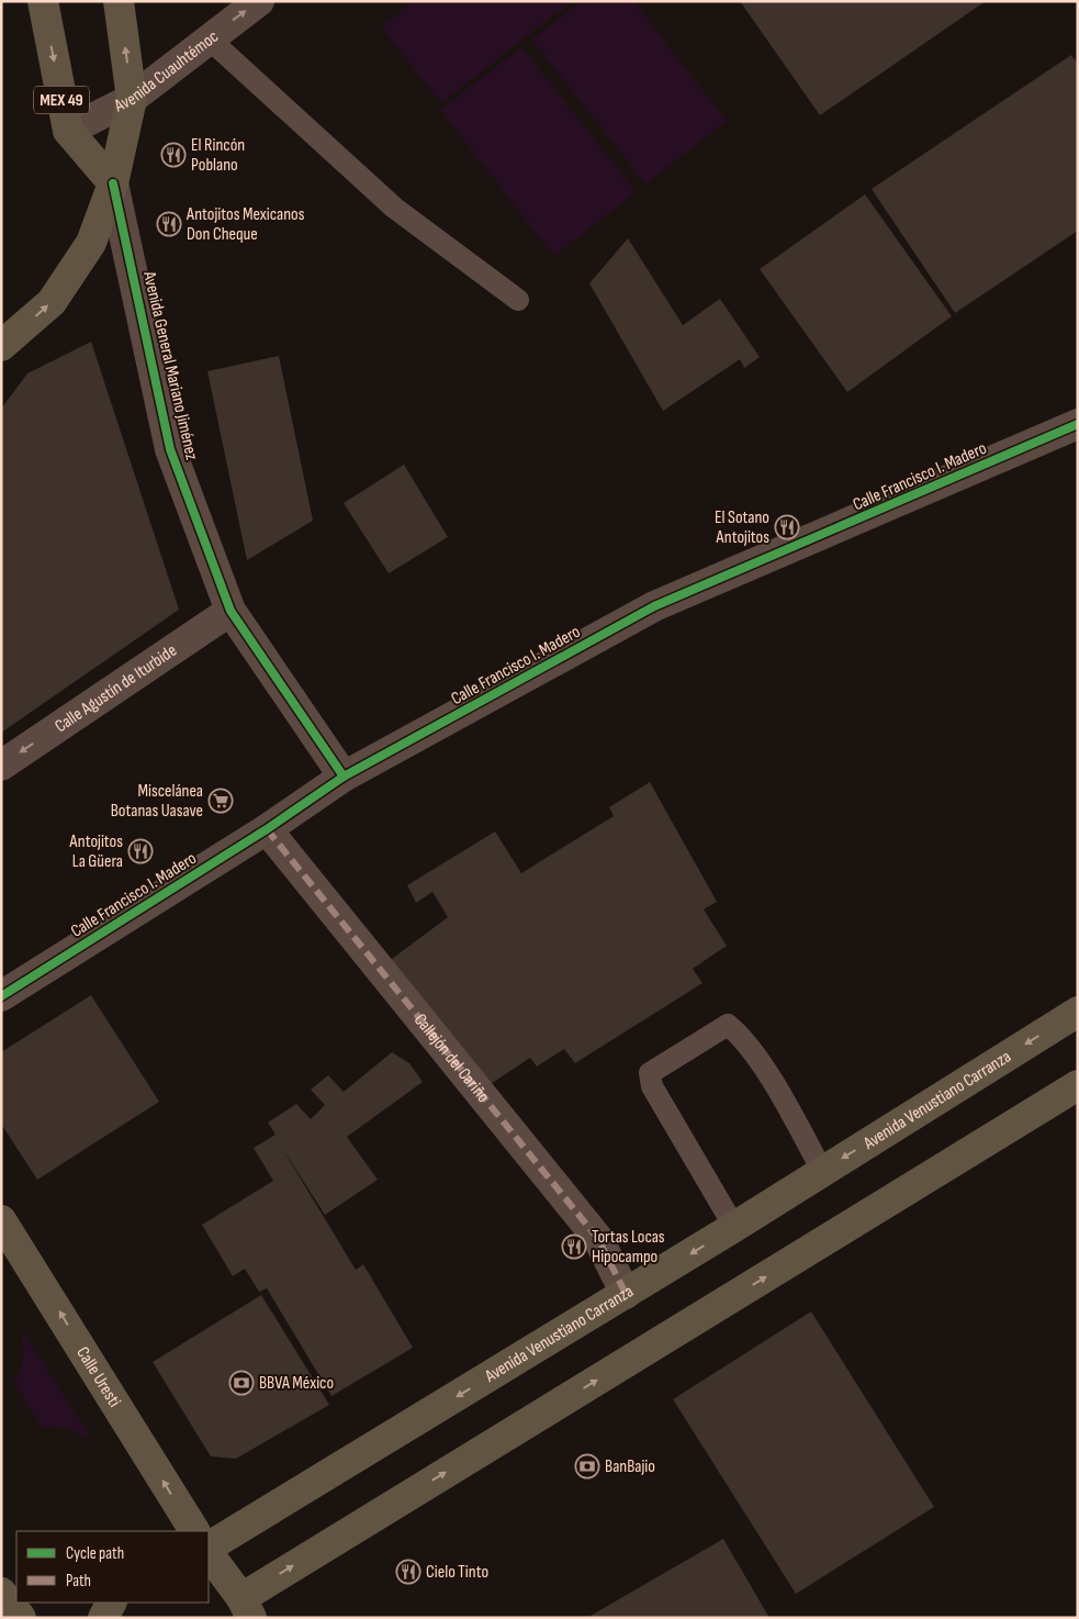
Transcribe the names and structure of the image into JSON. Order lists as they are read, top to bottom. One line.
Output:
{"streets":{"main road":["MEX 49","Avenida General Mariano Jiménez","Avenida Venustiano Carranza","Calle Uresti"],"street":["Avenida Cuauhtémoc","Calle Francisco I. Madero","Calle Agustín de Iturbide","Callejón del Cariño"]},"crossings":[["Avenida Cuauhtémoc","MEX 49"],["Avenida Cuauhtémoc","Avenida General Mariano Jiménez"],["MEX 49","Avenida General Mariano Jiménez"],["Avenida General Mariano Jiménez","Calle Francisco I. Madero"],["Avenida General Mariano Jiménez","Calle Agustín de Iturbide"],["Calle Francisco I. Madero","Callejón del Cariño"],["Callejón del Cariño","Avenida Venustiano Carranza"]],"one_way":["Calle Agustín de Iturbide","Calle Uresti"],"places":{"restaurant":["El Rincón Poblano","Antojitos Mexicanos Don Cheque","El Sotano Antojitos","Antojitos La Güera","Tortas Locas Hipocampo","Cielo Tinto"],"supermarket":["Miscelánea Botanas Uasave"],"bank":["BBVA México","BanBajio"]},"legend":["Cycle path","Path"]}
